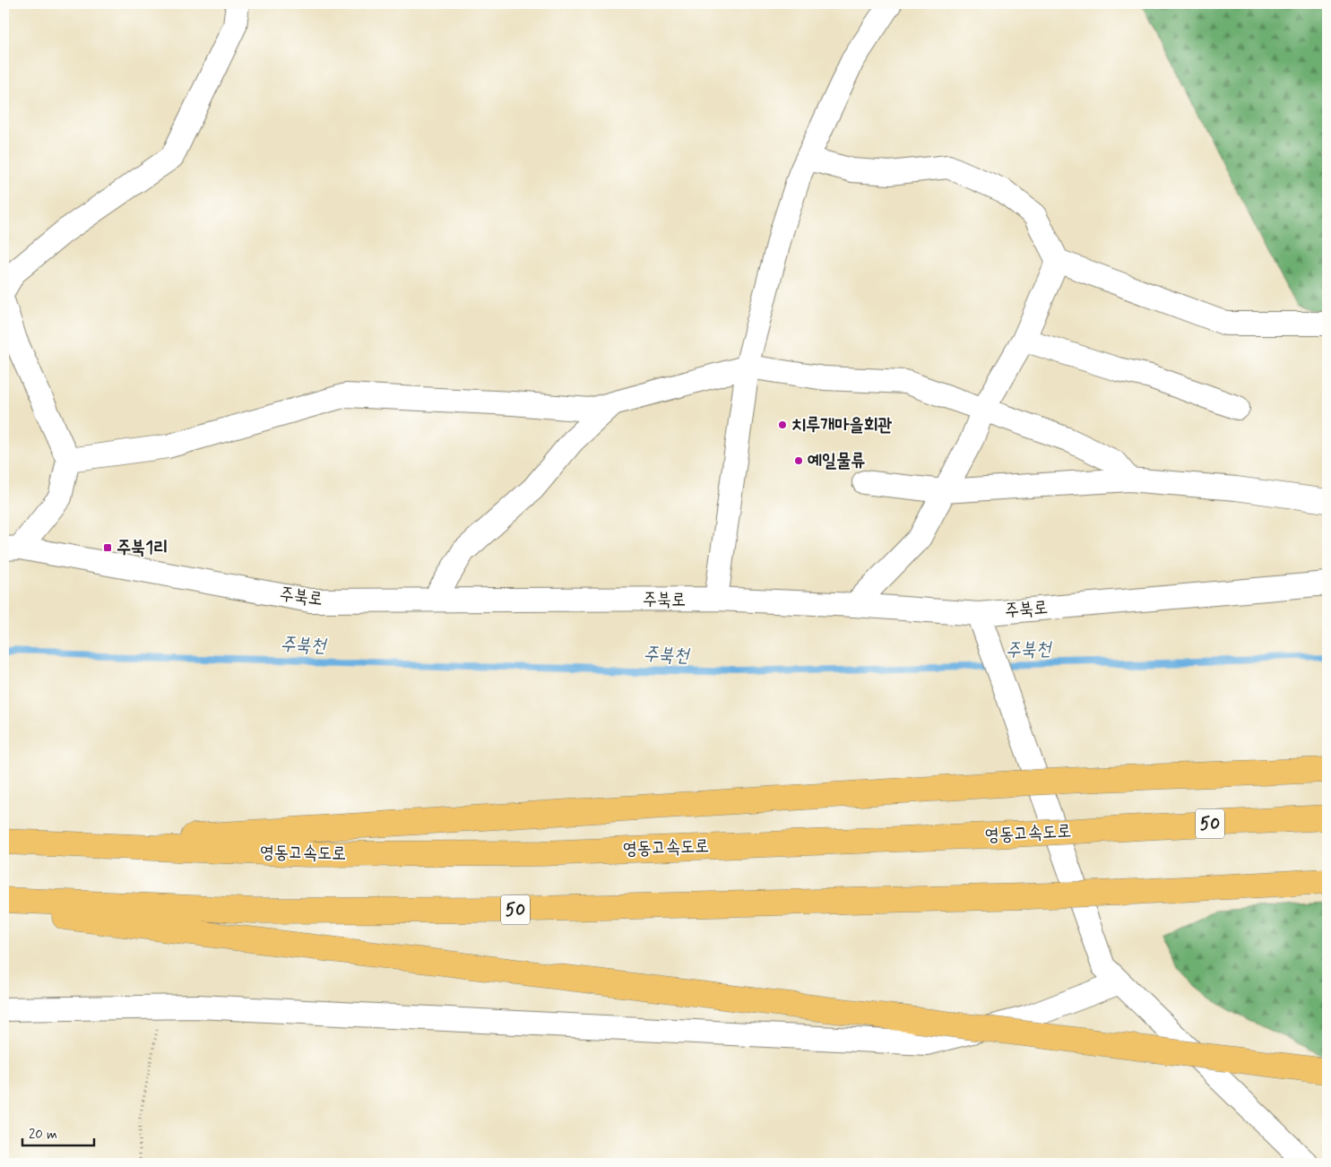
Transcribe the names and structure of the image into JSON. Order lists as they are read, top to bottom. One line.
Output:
{"streets":{"highway":["50","영동고속도로"],"street":["주북로"]},"water":["주북천"],"places":{"other":["치루개마을회관","예일물류"],"transit":["주북1리"]},"scale_bar":"20 m"}
